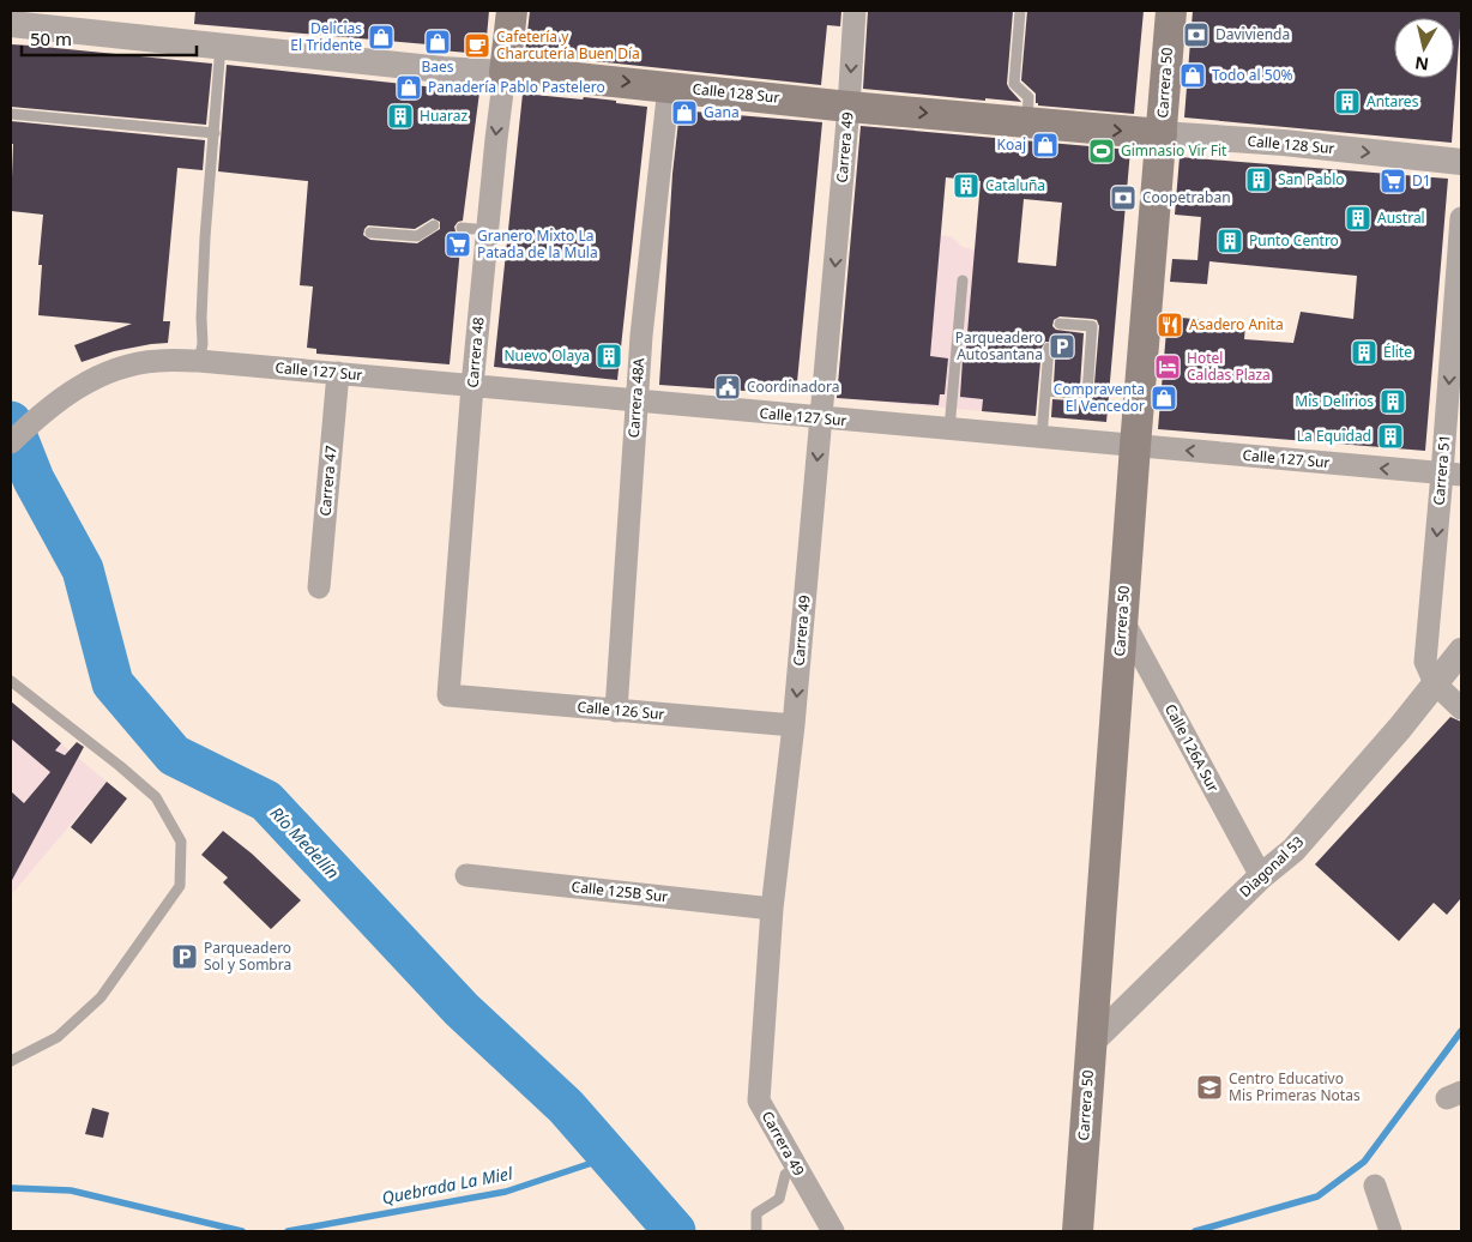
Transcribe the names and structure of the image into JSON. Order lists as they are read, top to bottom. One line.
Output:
{"streets":{"main road":["Carrera 50","Calle 128 Sur","Carrera 48"],"street":["Carrera 49","Calle 127 Sur","Carrera 48A","Carrera 51","Carrera 47","Calle 126 Sur","Calle 126A Sur","Diagonal 53","Calle 125B Sur"]},"crossings":[["Carrera 50","Calle 128 Sur"],["Carrera 50","Calle 127 Sur"],["Carrera 50","Calle 126A Sur"],["Carrera 50","Diagonal 53"],["Calle 128 Sur","Carrera 49"],["Calle 128 Sur","Carrera 48"],["Calle 128 Sur","Carrera 48A"],["Carrera 49","Calle 127 Sur"],["Carrera 49","Calle 126 Sur"],["Carrera 49","Calle 125B Sur"],["Carrera 48","Calle 127 Sur"],["Carrera 48","Calle 126 Sur"],["Calle 127 Sur","Carrera 48A"],["Calle 127 Sur","Carrera 51"],["Calle 127 Sur","Carrera 47"],["Carrera 48A","Calle 126 Sur"],["Carrera 51","Diagonal 53"],["Calle 126A Sur","Diagonal 53"]],"one_way":["Calle 128 Sur","Carrera 49","Carrera 51"],"water":["Río Medellín","Quebrada La Miel"],"places":{"bank":["Davivienda","Coopetraban"],"shop":["Delicias El Tridente","Baes","Todo al 50%","Panadería Pablo Pastelero","Gana","Koaj","Compraventa El Vencedor"],"cafe":["Cafetería y Charcutería Buen Día"],"building":["Antares","Huaraz","San Pablo","Cataluña","Austral","Punto Centro","Élite","Nuevo Olaya","Mis Delirios","La Equidad"],"sports":["Gimnasio Vir Fit"],"supermarket":["D1","Granero Mixto La Patada de la Mula"],"restaurant":["Asadero Anita"],"parking":["Parqueadero Autosantana","Parqueadero Sol y Sombra"],"hotel":["Hotel Caldas Plaza"],"public building":["Coordinadora"],"school or university":["Centro Educativo Mis Primeras Notas"]},"scale_bar":"50 m","north":"bottom"}
